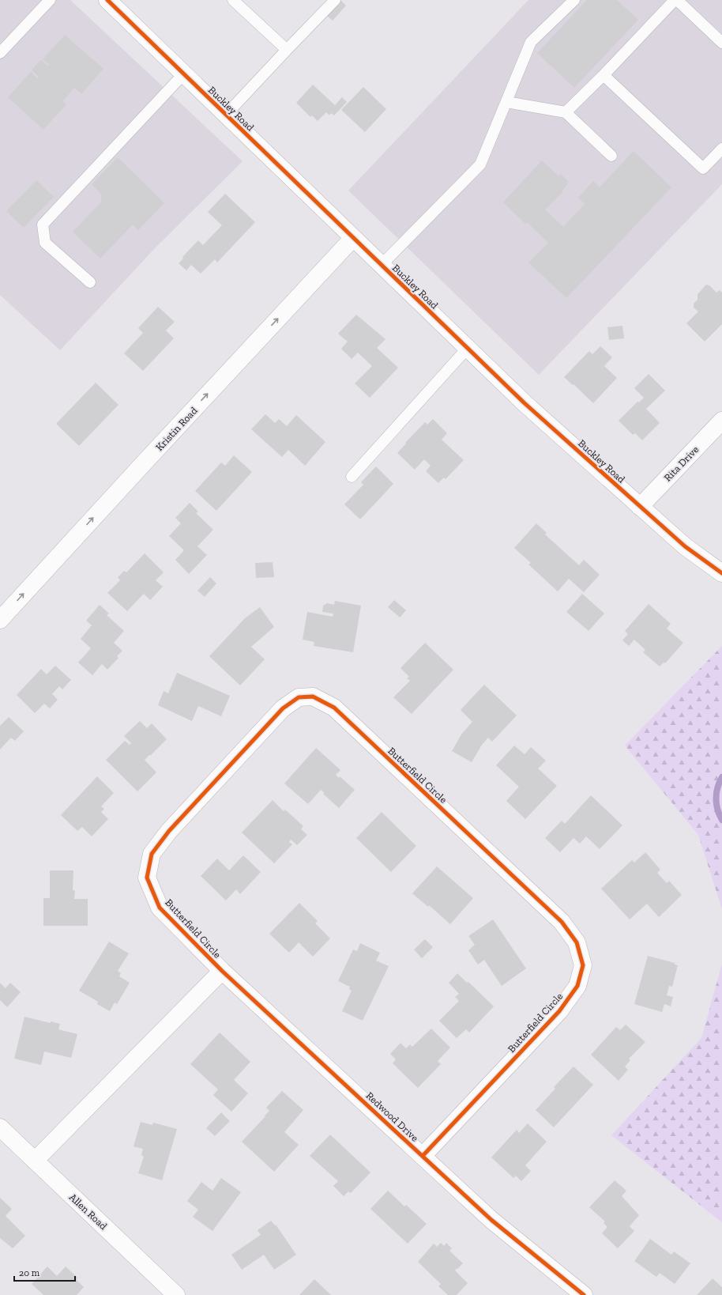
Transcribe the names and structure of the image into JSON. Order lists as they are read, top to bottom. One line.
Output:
{"streets":{"street":["Buckley Road","Kristin Road","Rita Drive","Butterfield Circle","Redwood Drive","Allen Road"]},"crossings":[["Buckley Road","Kristin Road"],["Buckley Road","Rita Drive"],["Butterfield Circle","Redwood Drive"],["Butterfield Circle","Allen Road"]],"one_way":["Kristin Road"],"scale_bar":"20 m"}
